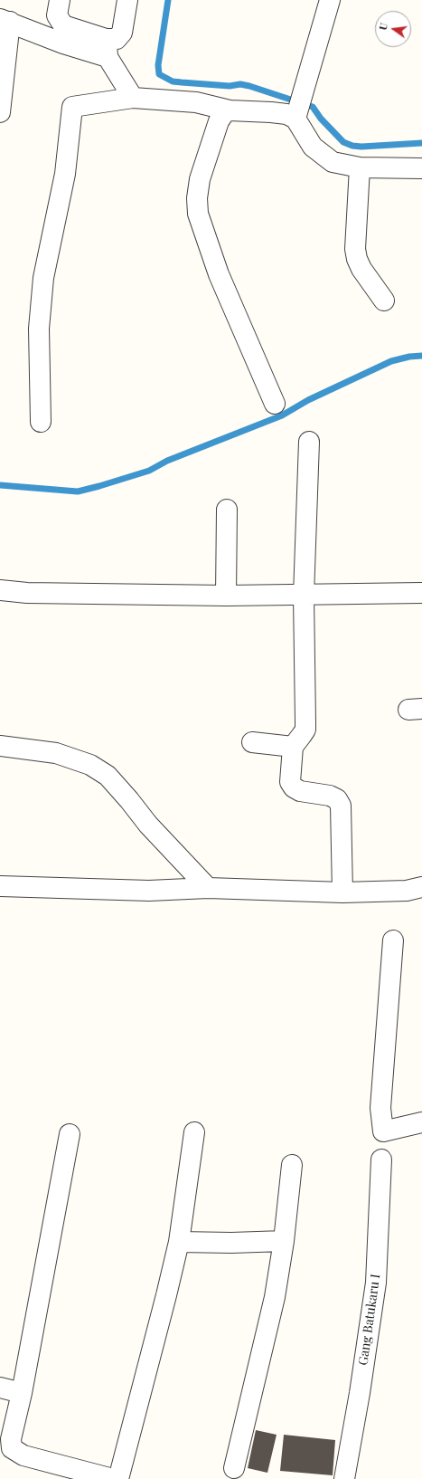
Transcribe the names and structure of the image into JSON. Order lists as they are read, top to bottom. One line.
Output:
{"streets":{"street":["Gang Batukaru I"]},"north":"left"}
